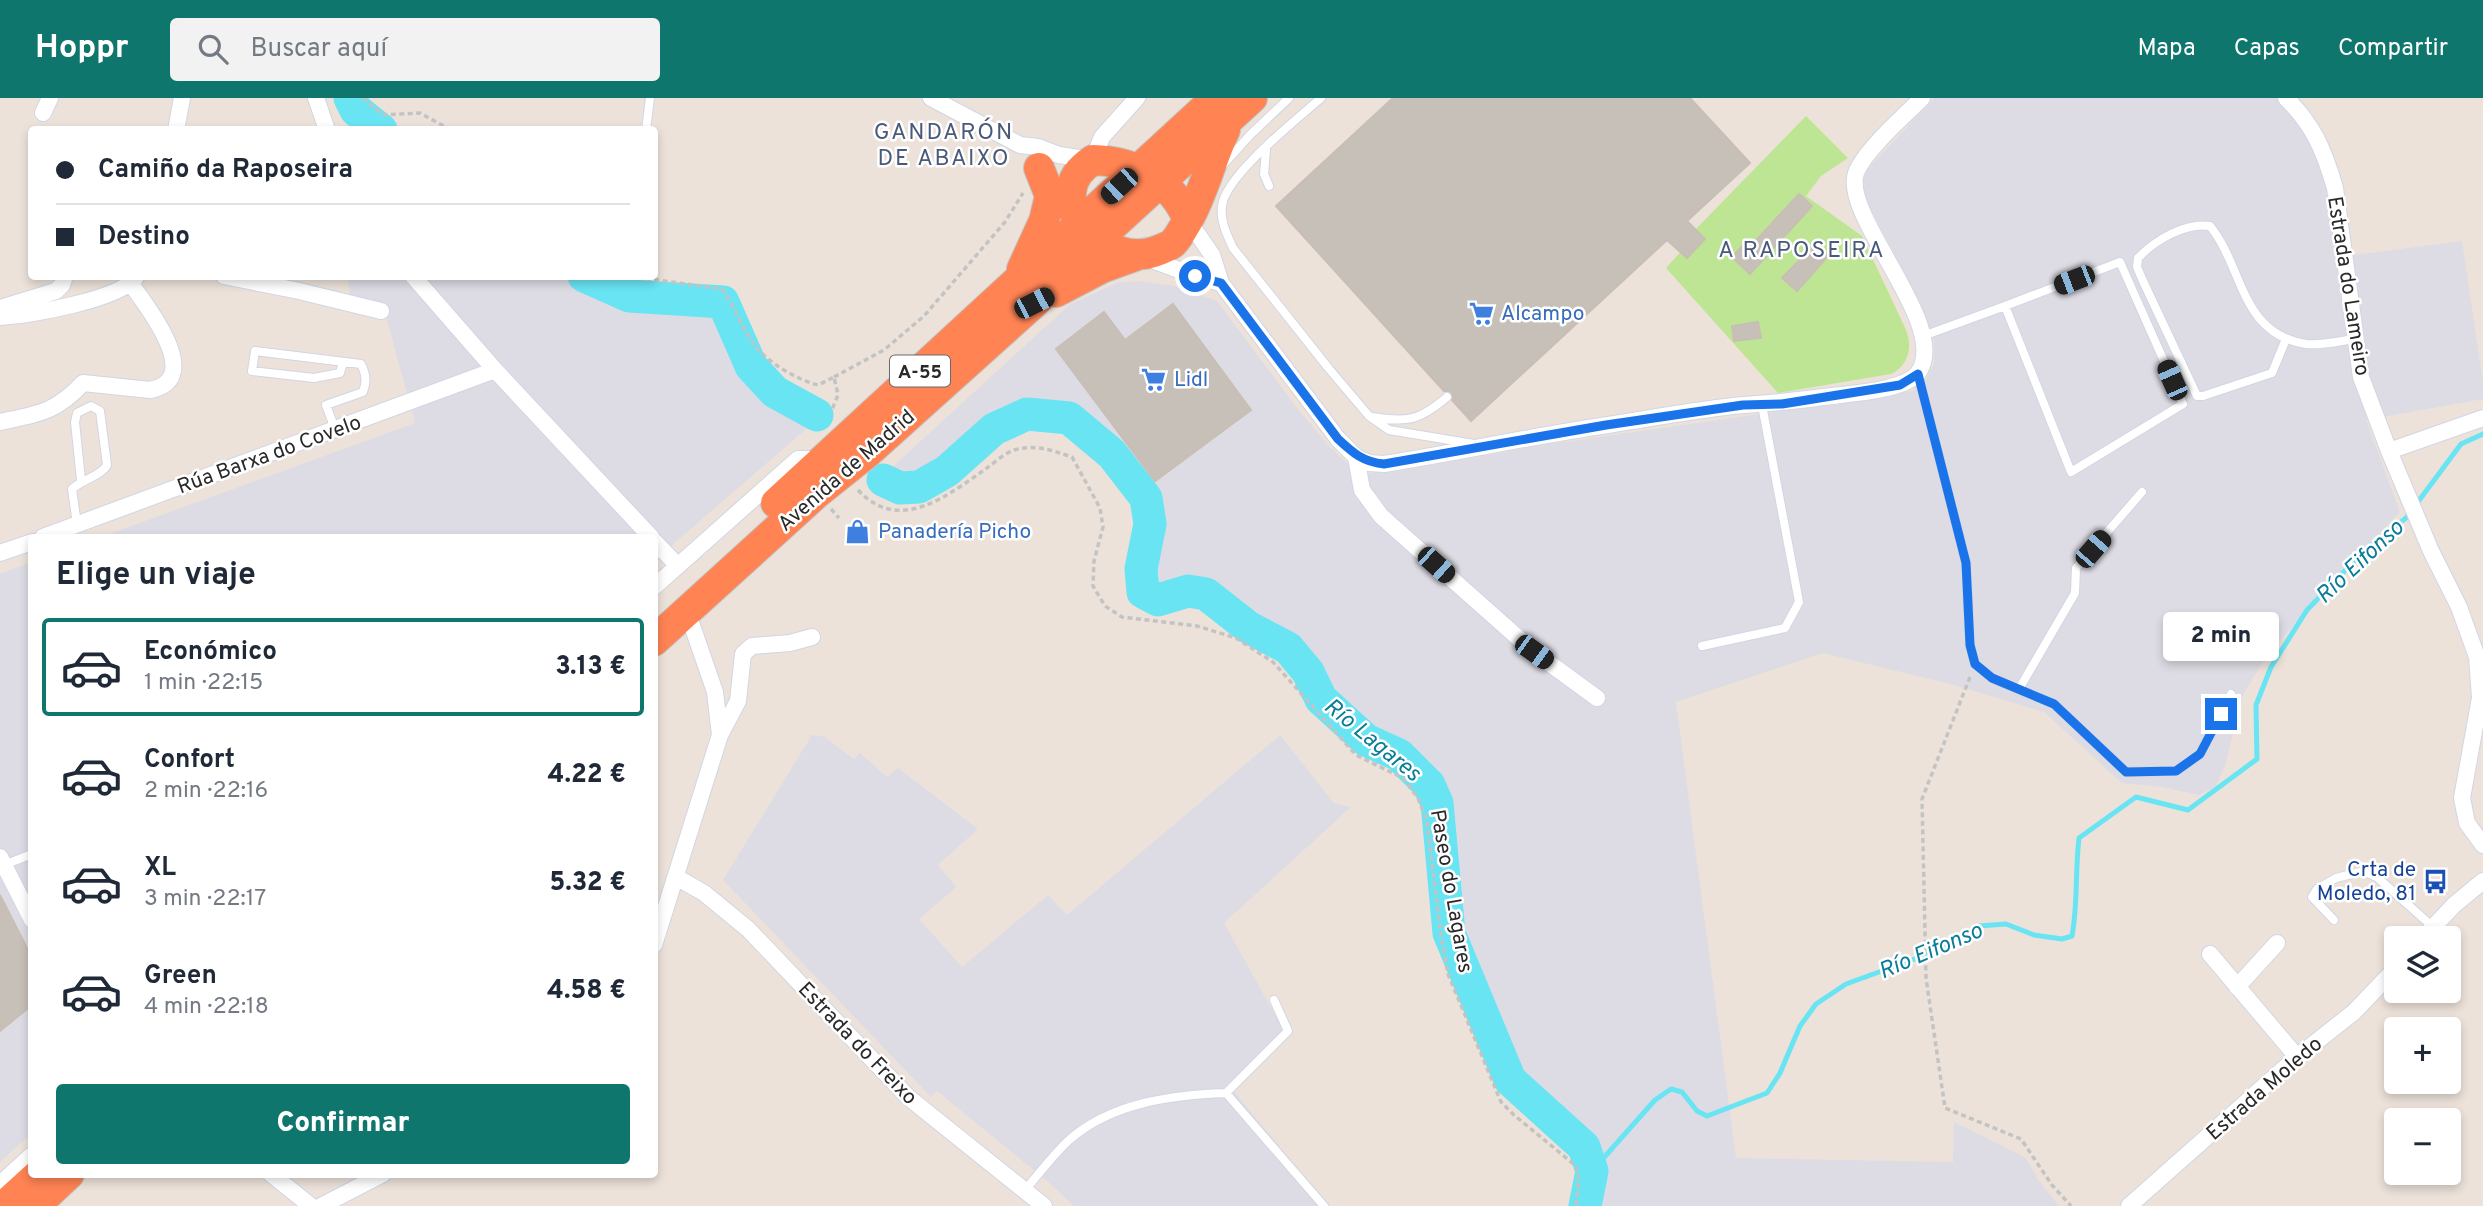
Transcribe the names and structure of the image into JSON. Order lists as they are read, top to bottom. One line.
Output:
{"streets":{"highway":["A-55","Avenida de Madrid"],"street":["Estrada do Lameiro","Rúa Barxa do Covelo","Estrada do Freixo","Estrada Moledo"],"path":["Paseo do Lagares"]},"crossings":[["A-55","Avenida de Madrid"],["Avenida de Madrid","Paseo do Lagares"]],"districts":["GANDARÓN DE ABAIXO","A RAPOSEIRA"],"water":["Río Eifonso","Río Lagares"],"places":{"supermarket":["Alcampo","Lidl"],"shop":["Panadería Picho"],"bus stop":["Crta de Moledo, 81"]},"page":{"header":"Hoppr","search":"Buscar aquí","nav":["Mapa","Capas","Compartir"],"banner":["Camiño da Raposeira","Destino"],"heading":"Elige un viaje","bubble":"2 min","list":[{"name":"Económico","note":"1 min · 22:15","value":"3.13 €"},{"name":"Confort","note":"2 min · 22:16","value":"4.22 €"},{"name":"XL","note":"3 min · 22:17","value":"5.32 €"},{"name":"Green","note":"4 min · 22:18","value":"4.58 €"}],"map_buttons":["+","−"],"buttons":"Confirmar"}}
